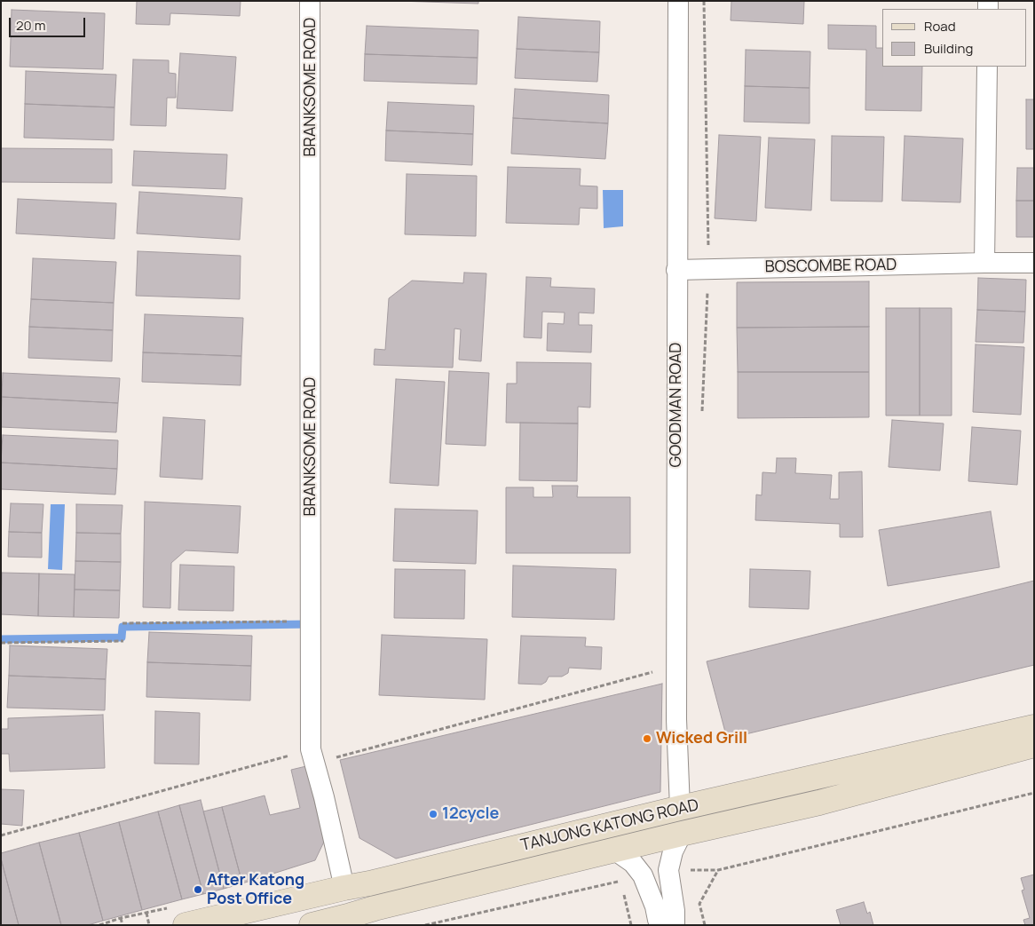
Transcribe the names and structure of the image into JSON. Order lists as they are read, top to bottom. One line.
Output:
{"streets":{"main road":["TANJONG KATONG ROAD"],"street":["BRANKSOME ROAD","BOSCOMBE ROAD","GOODMAN ROAD"]},"crossings":[["BRANKSOME ROAD","TANJONG KATONG ROAD"],["BOSCOMBE ROAD","GOODMAN ROAD"],["GOODMAN ROAD","TANJONG KATONG ROAD"]],"places":["Wicked Grill","12cycle","After Katong Post Office"],"legend":["Road","Building"],"scale_bar":"20 m"}
